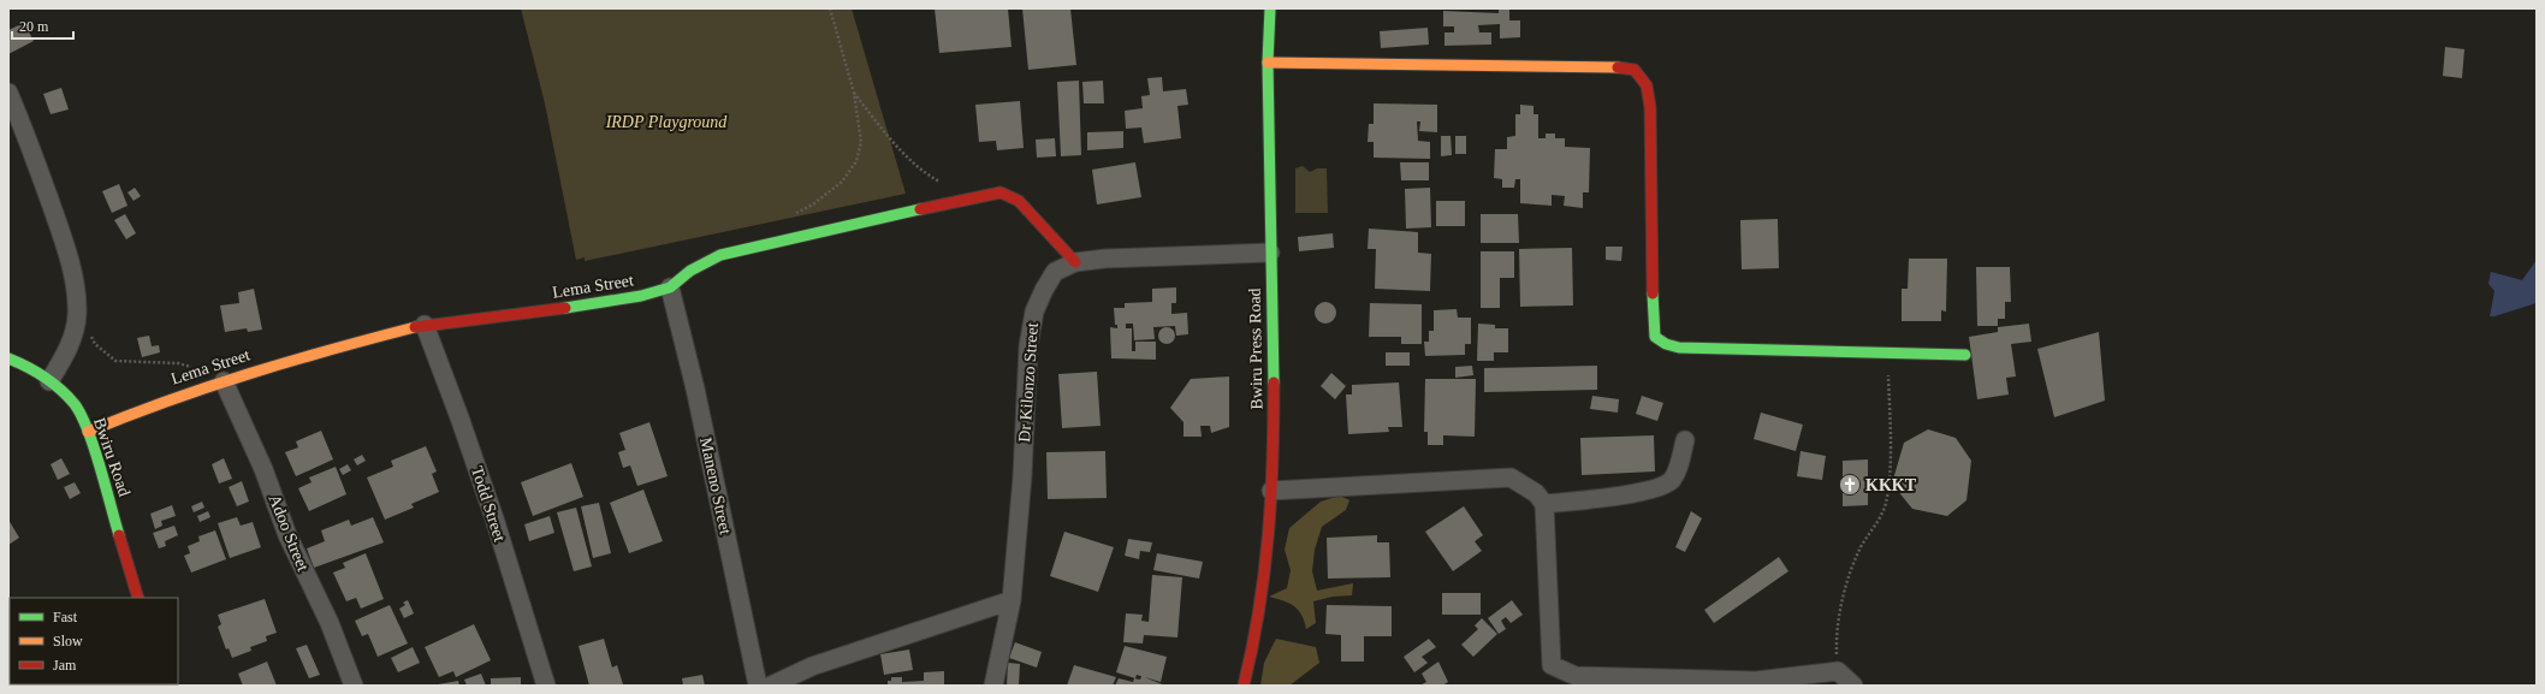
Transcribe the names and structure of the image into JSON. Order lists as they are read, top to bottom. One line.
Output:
{"streets":{"street":["Lema Street","Bwiru Press Road","Dr Kilonzo Street","Bwiru Road","Maneno Street","Todd Street","Adoo Street"]},"crossings":[["Lema Street","Dr Kilonzo Street"],["Lema Street","Bwiru Road"],["Lema Street","Maneno Street"],["Lema Street","Todd Street"],["Lema Street","Adoo Street"],["Bwiru Press Road","Dr Kilonzo Street"]],"parks":["IRDP Playground"],"places":{"church":["KKKT"]},"legend":["Fast","Slow","Jam"],"scale_bar":"20 m"}
